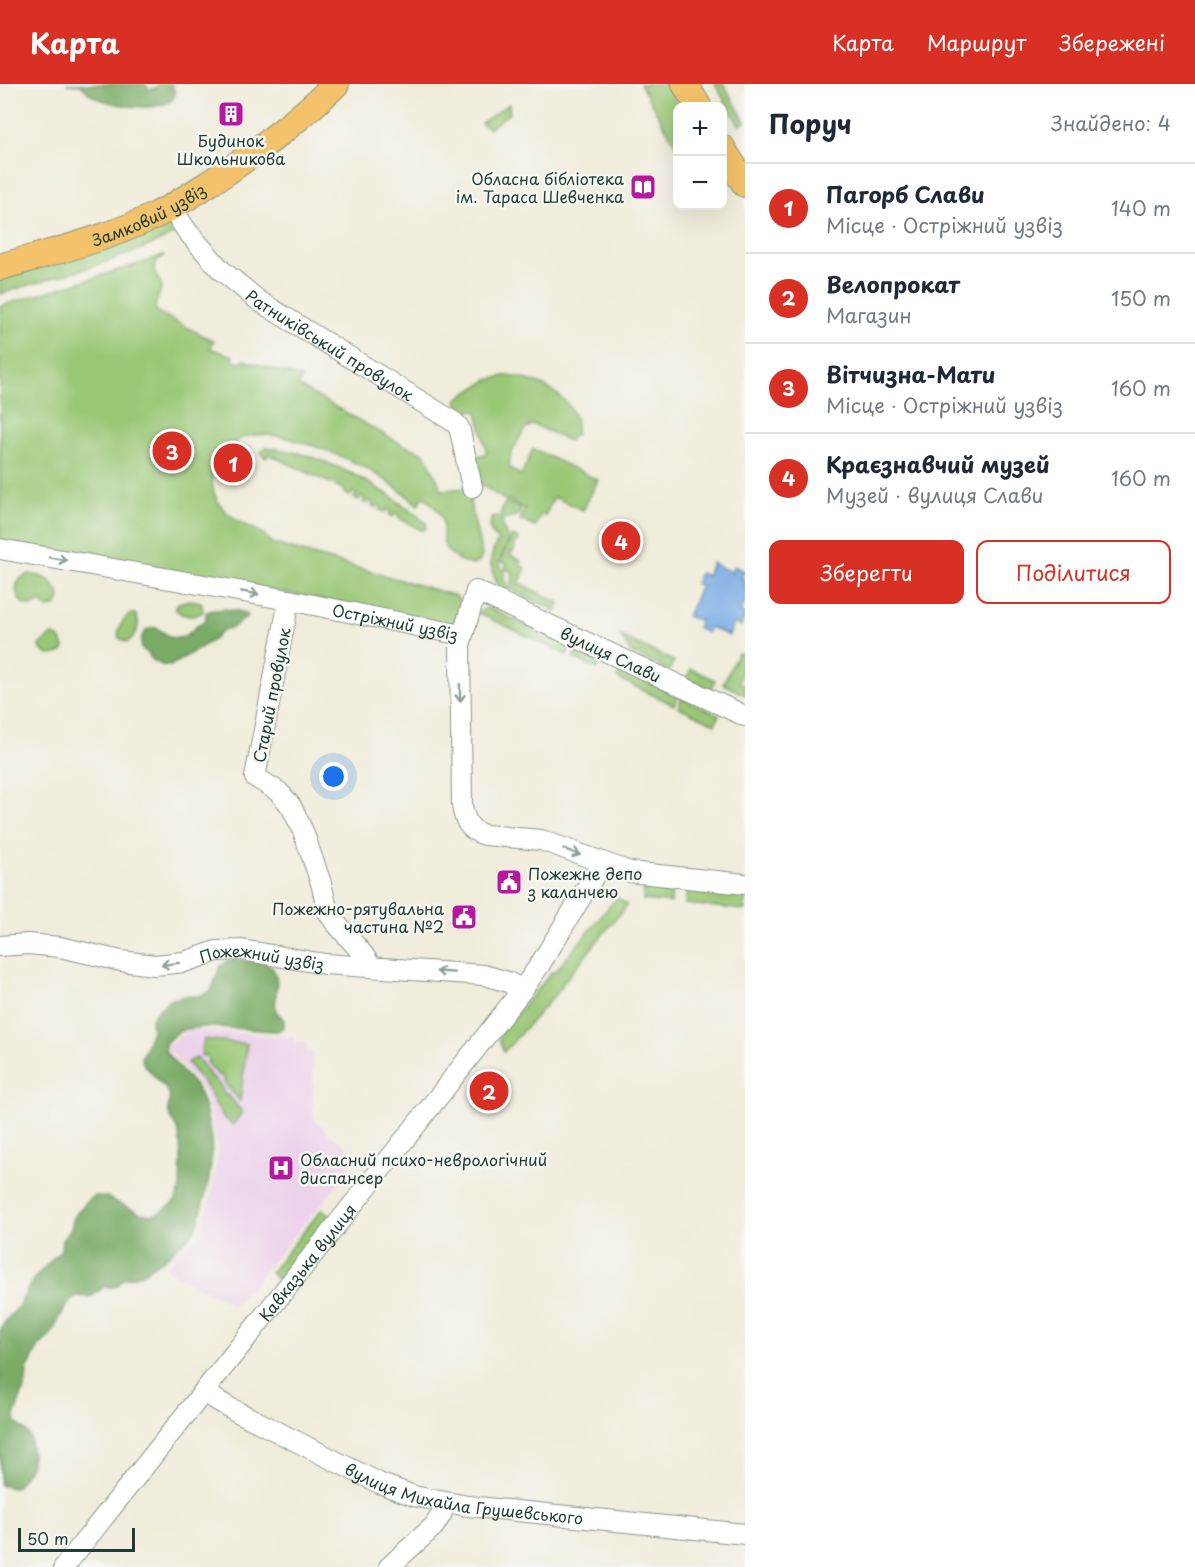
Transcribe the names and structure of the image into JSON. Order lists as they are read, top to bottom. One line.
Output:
{"streets":{"main road":["Замковий узвіз"],"street":["Ратниківський провулок","Остріжний узвіз","вулиця Слави","Старий провулок","Пожежний узвіз","Кавказька вулиця","вулиця Михайла Грушевського"]},"crossings":[["Замковий узвіз","Ратниківський провулок"],["Остріжний узвіз","вулиця Слави"],["Остріжний узвіз","Старий провулок"],["Остріжний узвіз","Кавказька вулиця"],["Старий провулок","Пожежний узвіз"],["Пожежний узвіз","Кавказька вулиця"],["Кавказька вулиця","вулиця Михайла Грушевського"]],"one_way":["Остріжний узвіз","Пожежний узвіз"],"places":{"building":["Будинок Школьникова"],"library":["Обласна бібліотека ім. Тараса Шевченка"],"public building":["Пожежне депо з каланчею","Пожежно-рятувальна частина №2"],"hospital":["Обласний психо-неврологічний диспансер"]},"scale_bar":"50 m","page":{"header":"Карта","nav":["Карта","Маршрут","Збережені"],"heading":["Поруч","Знайдено: 4"],"map_buttons":["+","−"],"list":[{"mark":"1","name":"Пагорб Слави","note":"Місце · Остріжний узвіз","value":"140 m"},{"mark":"2","name":"Велопрокат","note":"Магазин","value":"150 m"},{"mark":"3","name":"Вітчизна-Мати","note":"Місце · Остріжний узвіз","value":"160 m"},{"mark":"4","name":"Краєзнавчий музей","note":"Музей · вулиця Слави","value":"160 m"}],"pins":["3","1","4","2"],"buttons":["Зберегти","Поділитися"],"scale":"50 m"}}
